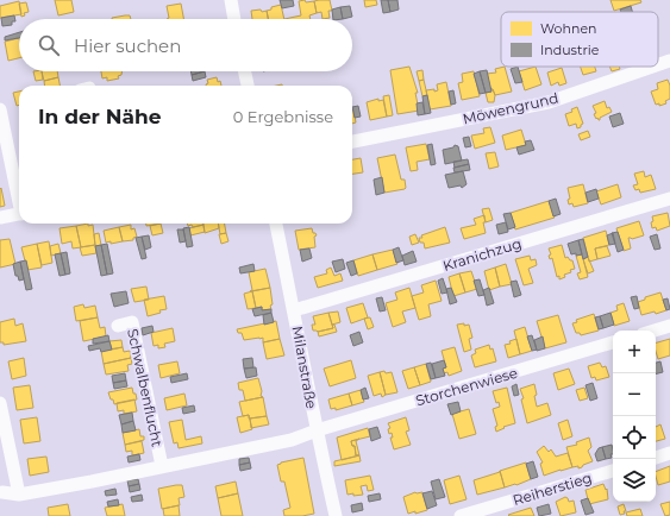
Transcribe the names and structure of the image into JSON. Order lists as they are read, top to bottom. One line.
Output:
{"streets":{"street":["Möwengrund","Kranichzug","Milanstraße","Storchenwiese","Schwalbenflucht","Reiherstieg"]},"crossings":[["Kranichzug","Milanstraße"],["Milanstraße","Storchenwiese"],["Milanstraße","Schwalbenflucht"],["Storchenwiese","Schwalbenflucht"]],"legend":["Wohnen","Industrie"],"page":{"search":"Hier suchen","heading":["In der Nähe","0 Ergebnisse"],"map_buttons":["+","−"]}}
